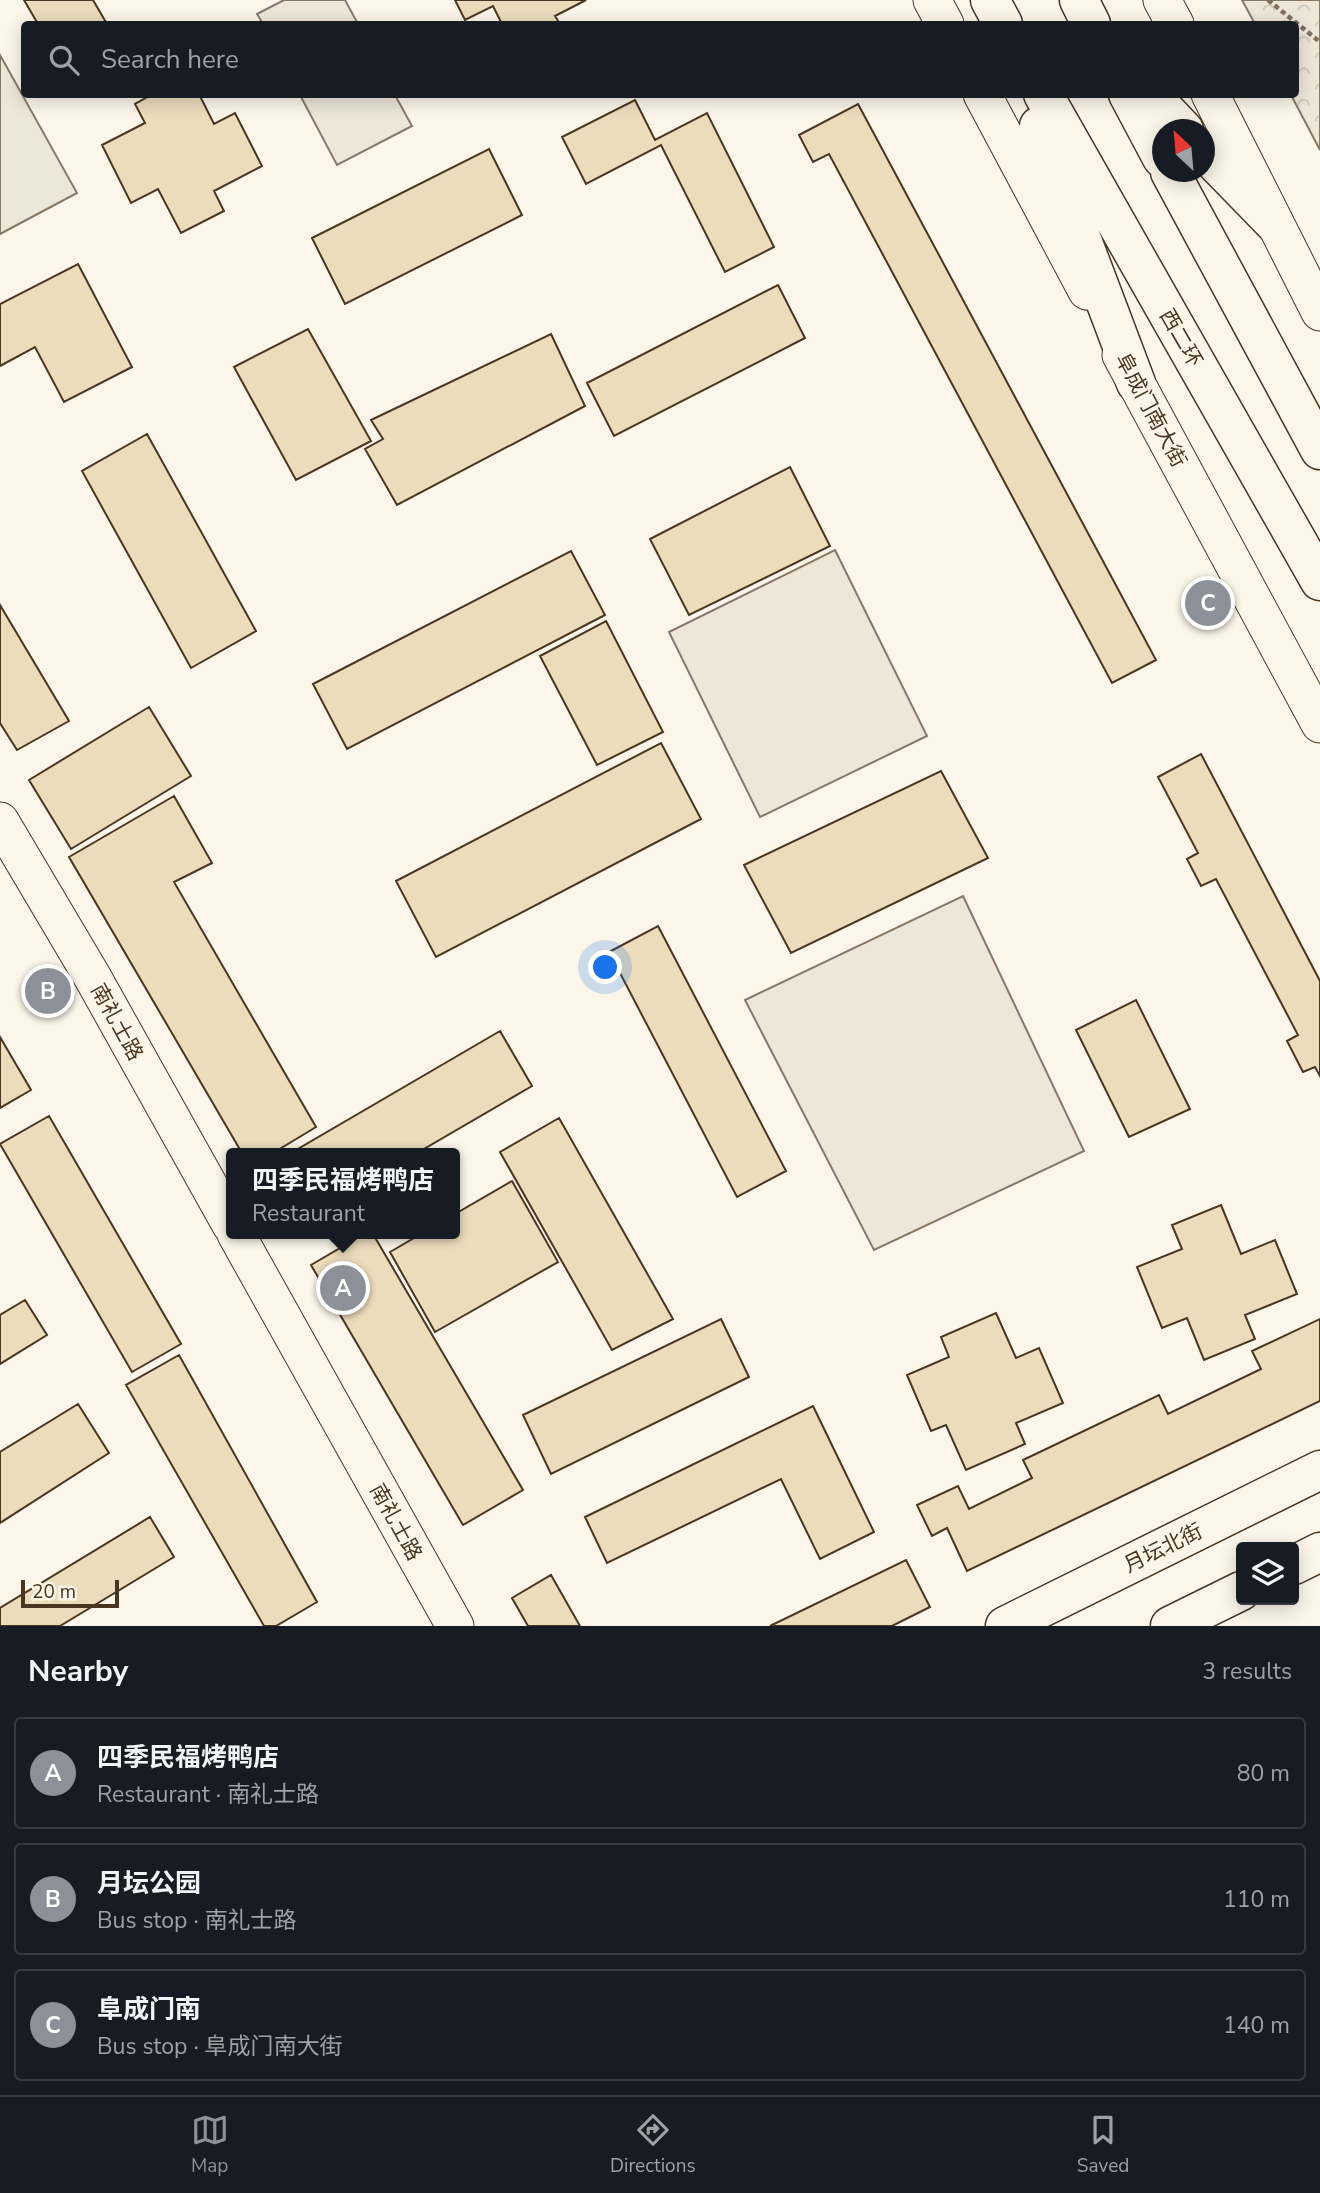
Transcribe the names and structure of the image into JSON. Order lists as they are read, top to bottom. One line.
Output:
{"streets":{"main road":["西二环","月坛北街"],"street":["阜成门南大街","南礼士路"]},"scale_bar":"20 m","north":"top left","page":{"search":"Search here","pins":["C","B","A"],"popup":["四季民福烤鸭店","Restaurant"],"scale":"20 m","heading":["Nearby","3 results"],"list":[{"mark":"A","name":"四季民福烤鸭店","note":"Restaurant · 南礼士路","value":"80 m"},{"mark":"B","name":"月坛公园","note":"Bus stop · 南礼士路","value":"110 m"},{"mark":"C","name":"阜成门南","note":"Bus stop · 阜成门南大街","value":"140 m"}],"nav":["Map","Directions","Saved"]}}
